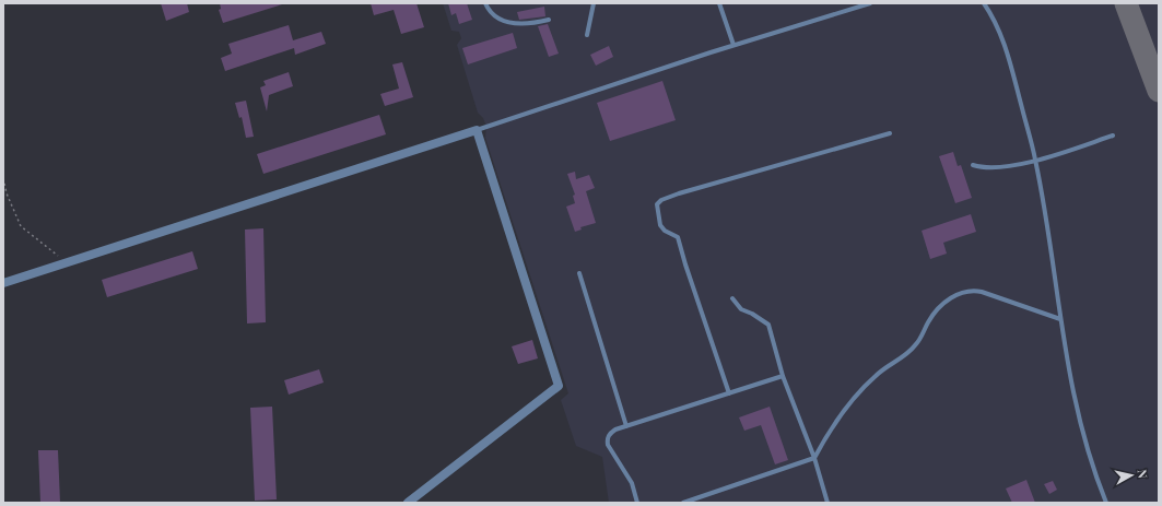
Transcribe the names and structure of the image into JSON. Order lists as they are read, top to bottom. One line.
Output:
{"north":"right"}
